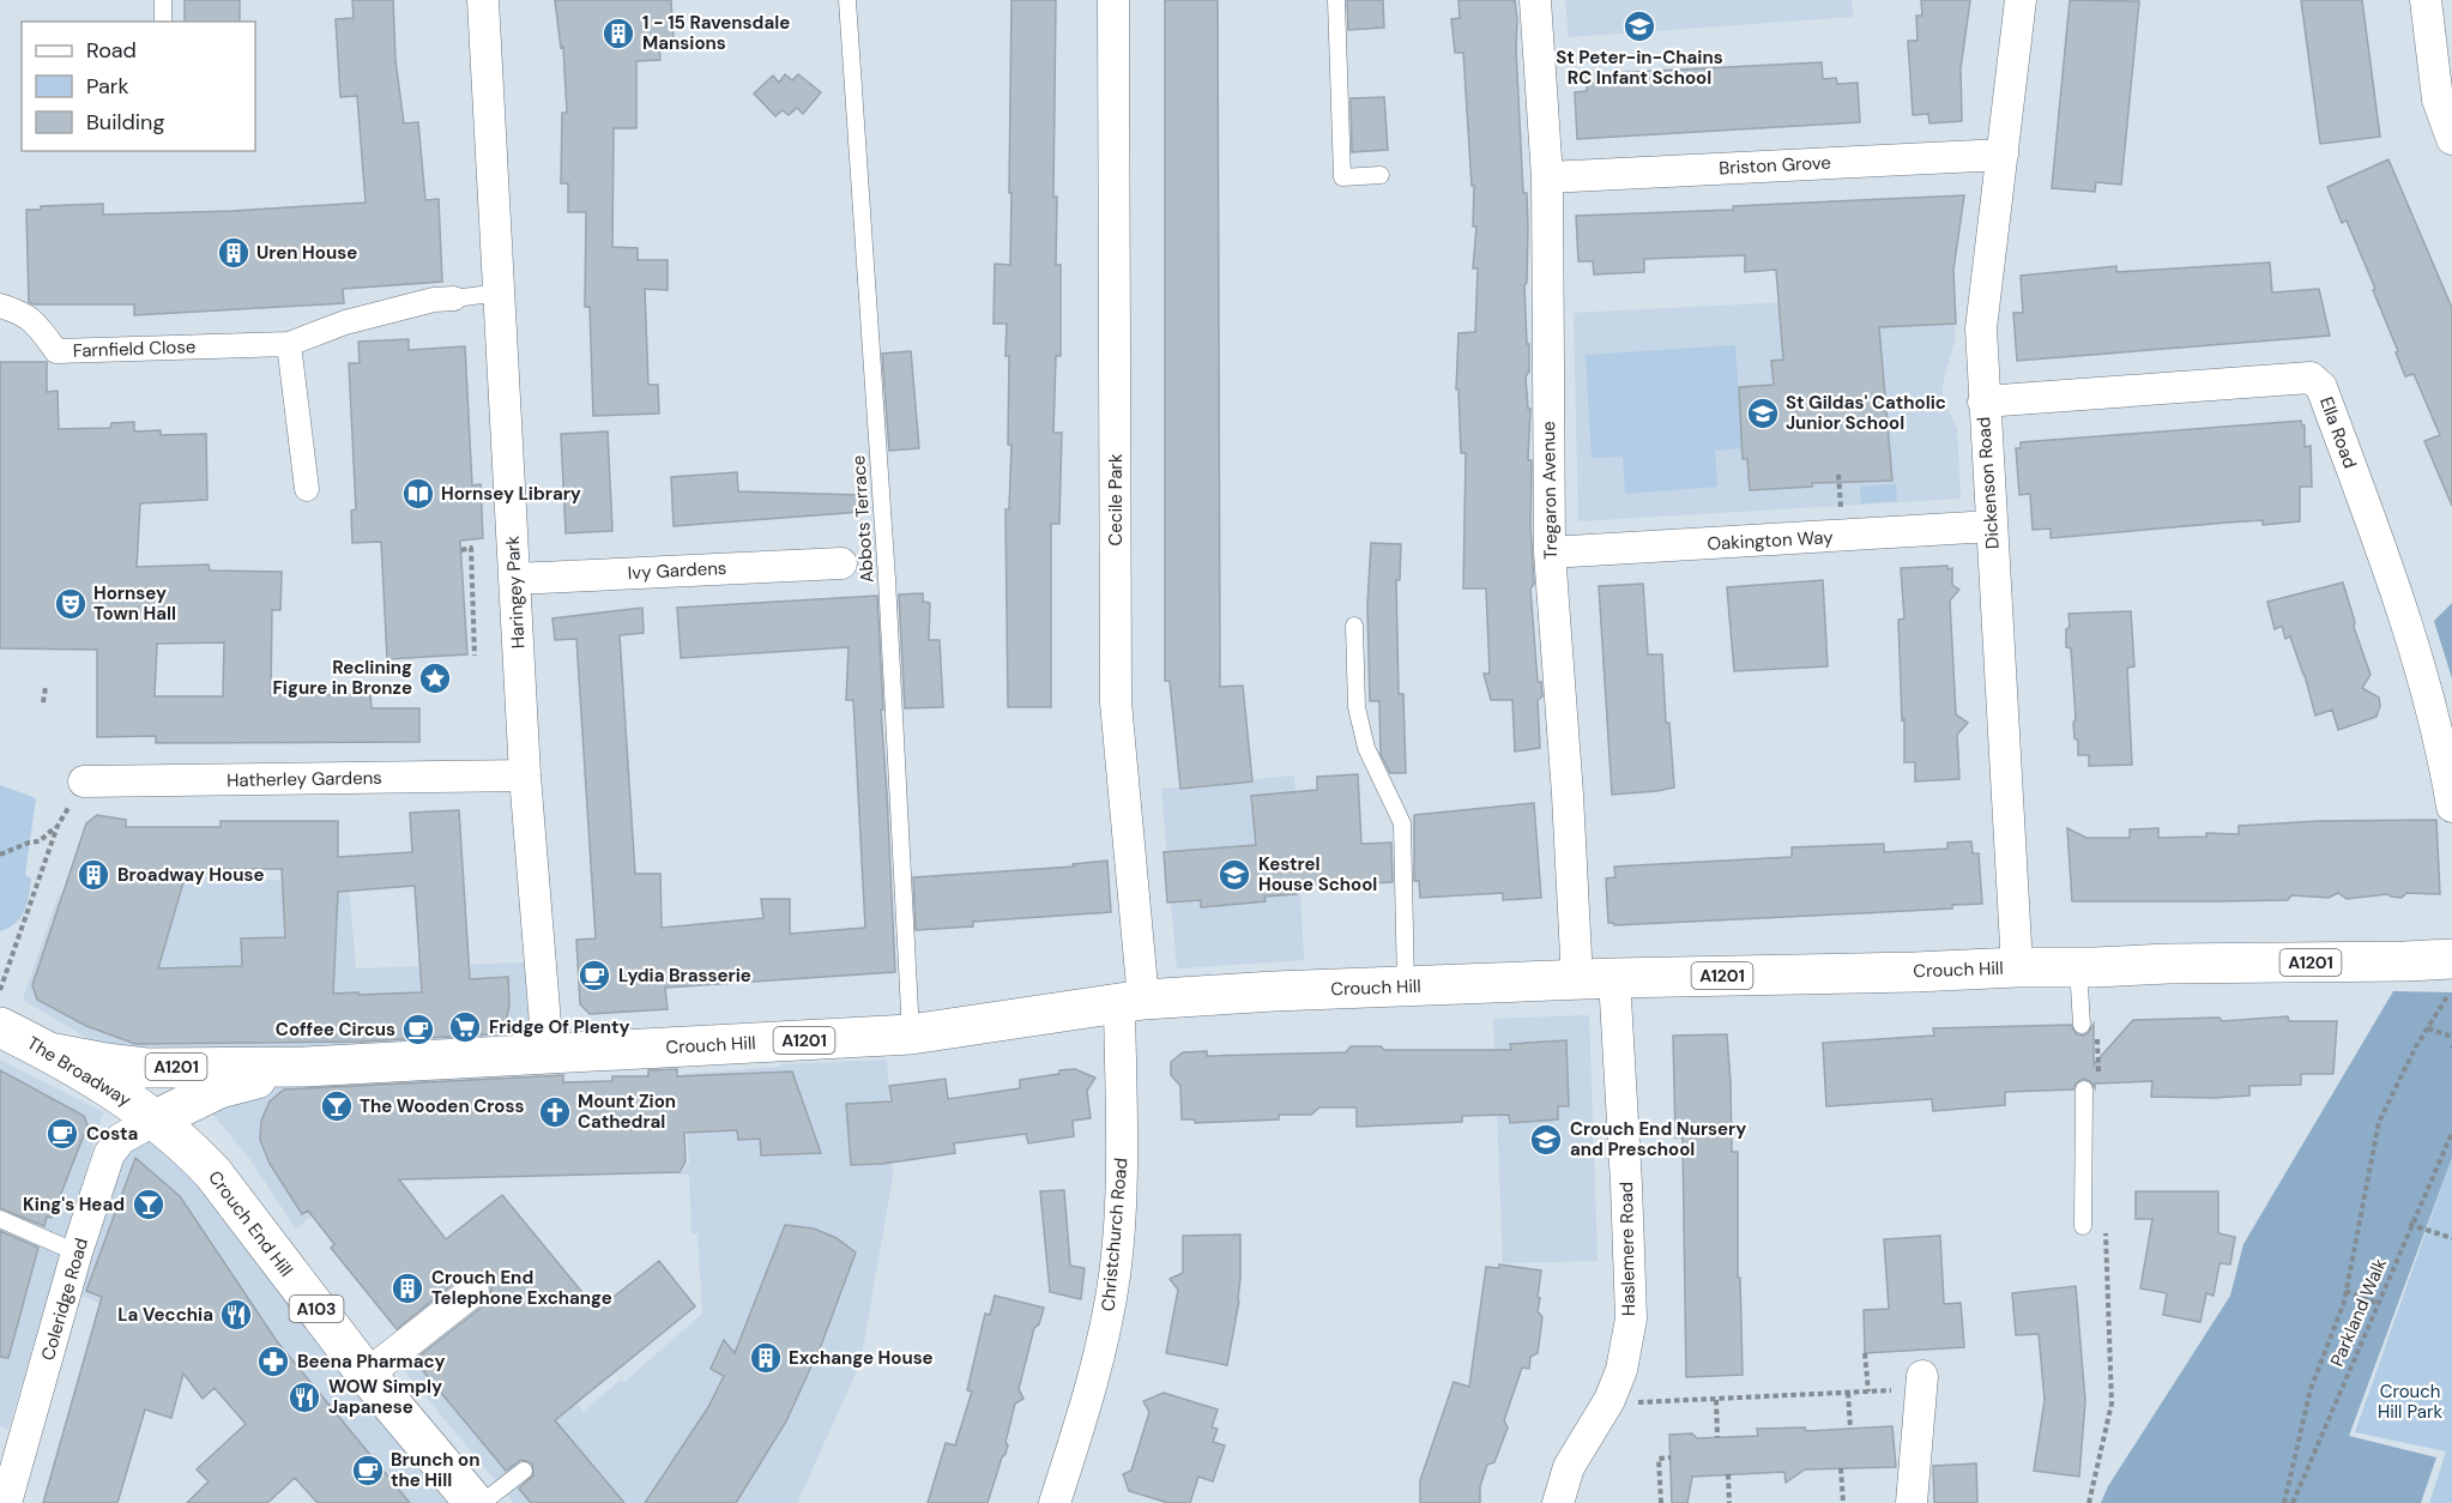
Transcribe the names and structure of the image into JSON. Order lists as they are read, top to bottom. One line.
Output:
{"streets":{"main road":["A1201","Crouch Hill","The Broadway","Crouch End Hill","A103"],"street":["Briston Grove","Farnfield Close","Ella Road","Dickenson Road","Tregaron Avenue","Cecile Park","Oakington Way","Ivy Gardens","Haringey Park","Hatherley Gardens","Christchurch Road","Haslemere Road","Coleridge Road"],"lane":["Abbots Terrace"],"path":["Parkland Walk"]},"crossings":[["Briston Grove","Dickenson Road"],["Briston Grove","Tregaron Avenue"],["Ella Road","Dickenson Road"],["Dickenson Road","Oakington Way"],["Dickenson Road","Crouch Hill"],["Tregaron Avenue","Oakington Way"],["Tregaron Avenue","Crouch Hill"],["Tregaron Avenue","Haslemere Road"],["Cecile Park","Crouch Hill"],["Cecile Park","Christchurch Road"],["Abbots Terrace","Crouch Hill"],["Ivy Gardens","Haringey Park"],["Haringey Park","Hatherley Gardens"],["Haringey Park","Crouch Hill"],["Crouch Hill","The Broadway"],["Crouch Hill","Crouch End Hill"],["Crouch Hill","Christchurch Road"],["Crouch Hill","Haslemere Road"],["Crouch Hill","Coleridge Road"],["The Broadway","Crouch End Hill"],["The Broadway","Coleridge Road"],["Crouch End Hill","Coleridge Road"]],"parks":["Crouch Hill Park"],"places":{"school or university":["St Peter-in-Chains RC Infant School","St Gildas' Catholic Junior School","Kestrel House School","Crouch End Nursery and Preschool"],"building":["1 - 15 Ravensdale Mansions","Uren House","Broadway House","Crouch End Telephone Exchange","Exchange House"],"library":["Hornsey Library"],"theatre":["Hornsey Town Hall"],"place":["Reclining Figure in Bronze"],"cafe":["Lydia Brasserie","Coffee Circus","Costa","Brunch on the Hill"],"supermarket":["Fridge Of Plenty"],"bar":["The Wooden Cross","King's Head"],"church":["Mount Zion Cathedral"],"restaurant":["La Vecchia","WOW Simply Japanese"],"pharmacy":["Beena Pharmacy"]},"legend":["Road","Park","Building"]}
